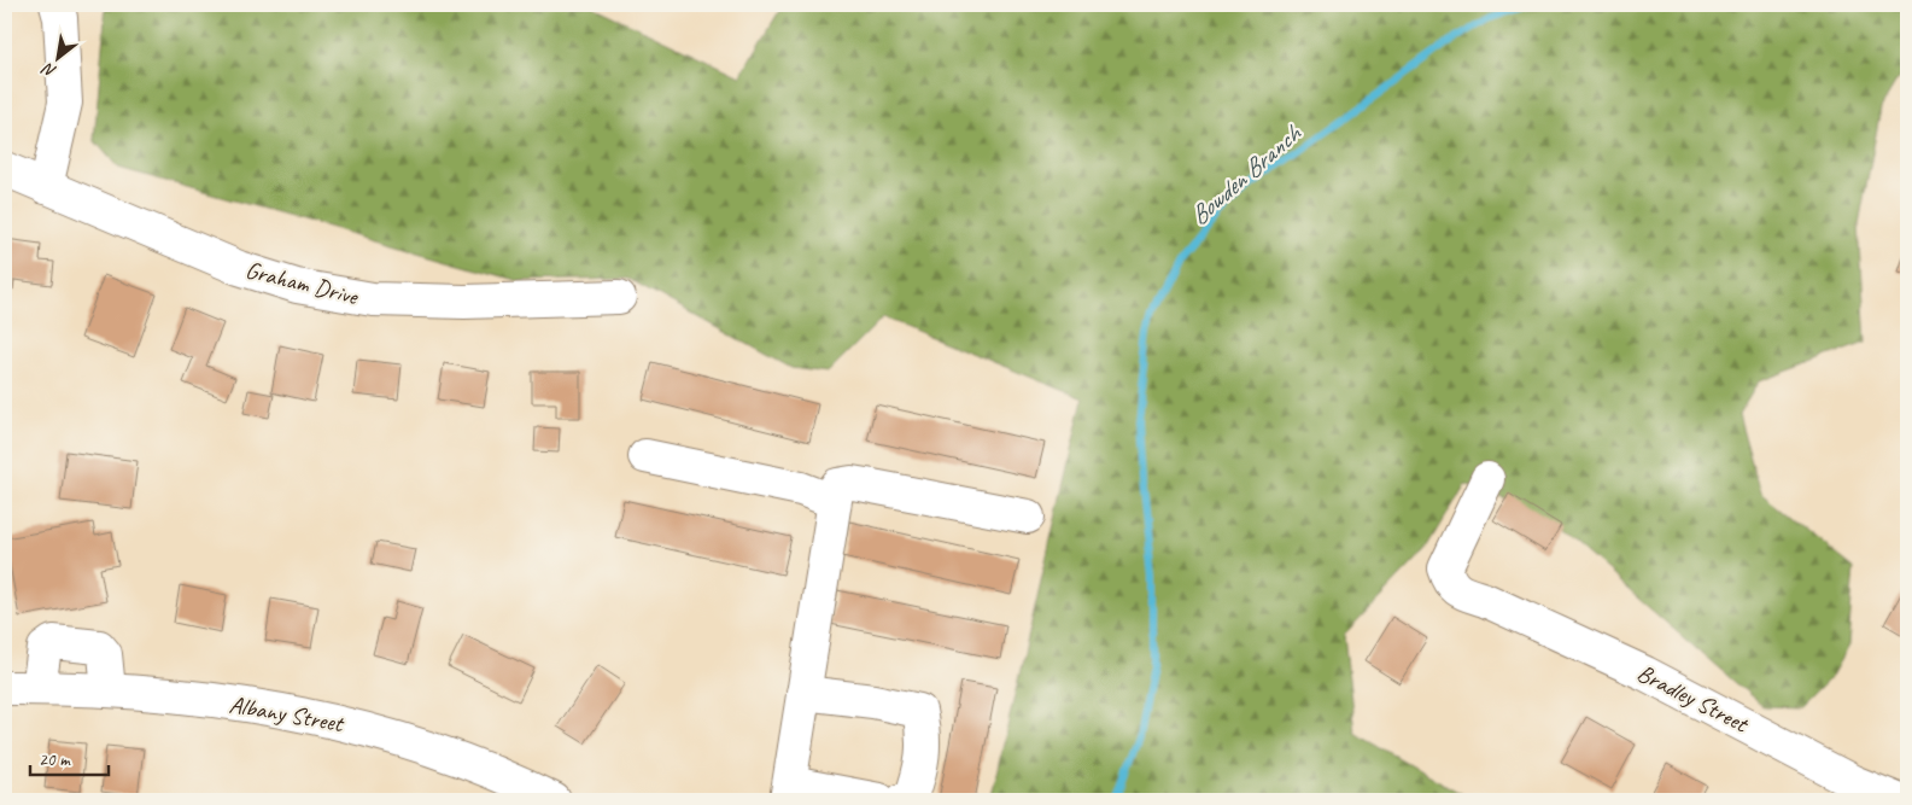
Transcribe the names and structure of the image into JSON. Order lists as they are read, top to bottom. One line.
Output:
{"streets":{"street":["Graham Drive","Bradley Street","Albany Street"]},"water":["Bowden Branch"],"scale_bar":"20 m","north":"bottom left"}
